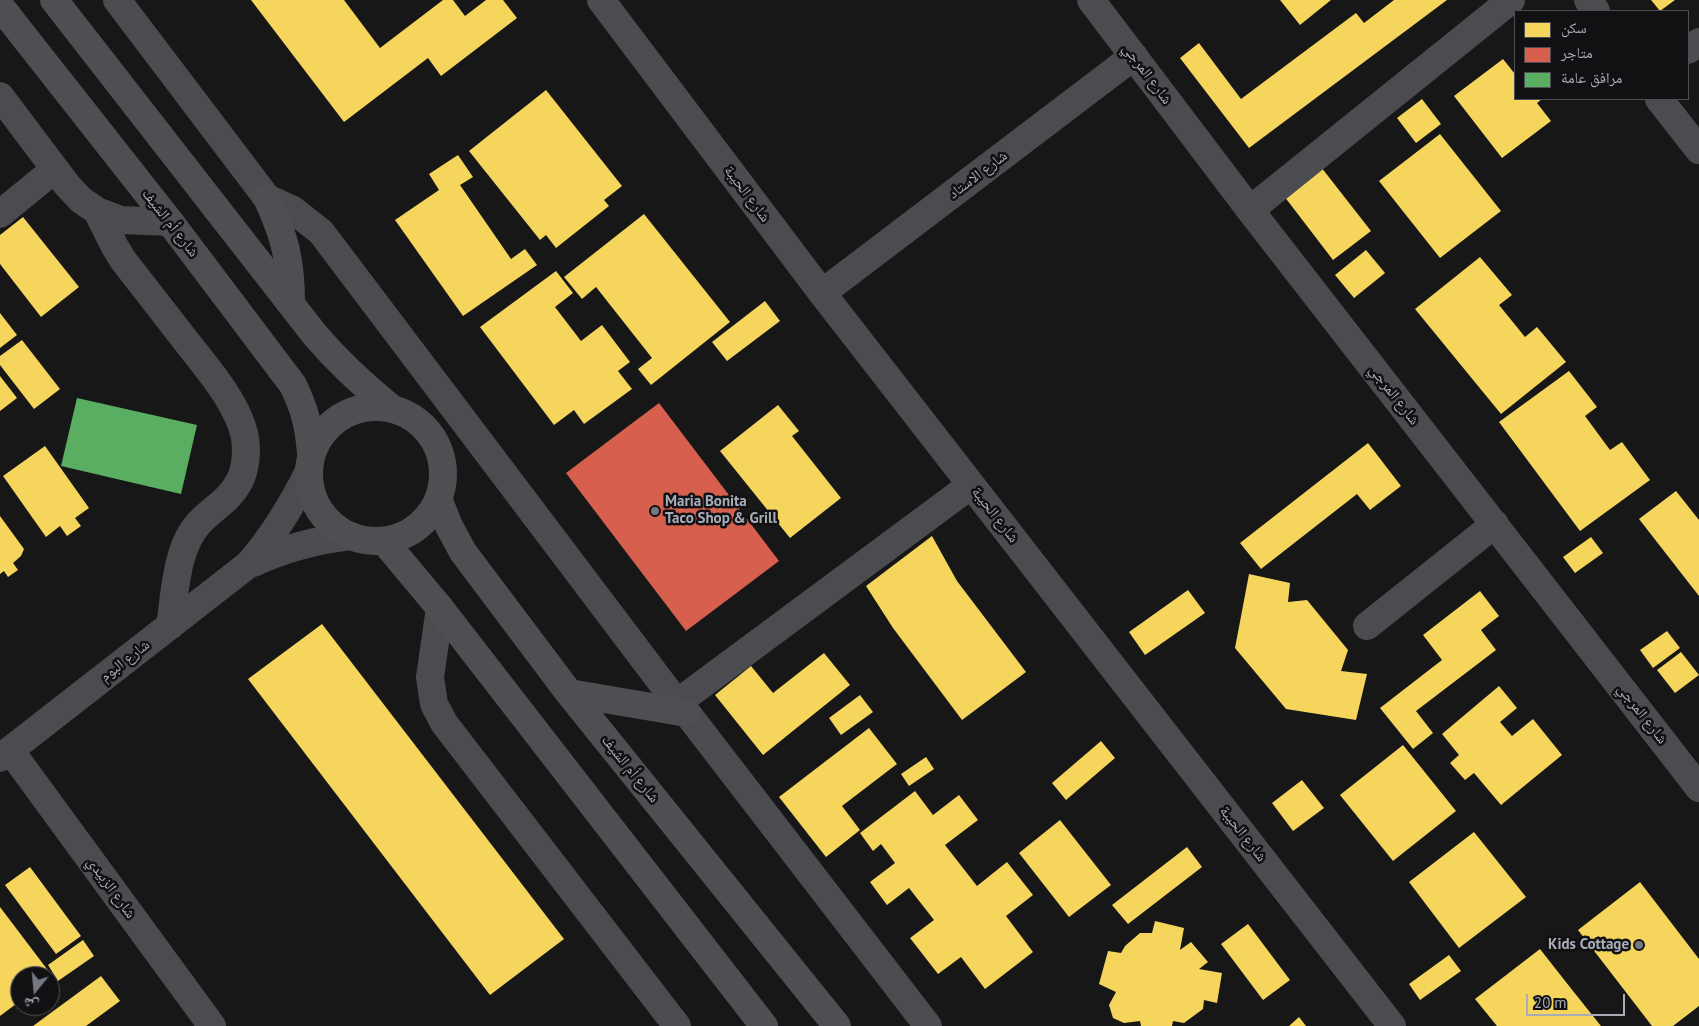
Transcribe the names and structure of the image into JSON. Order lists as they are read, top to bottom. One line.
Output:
{"streets":{"main road":["شارع أم الشيف"],"street":["شارع المرجي","شارع الاستاد","شارع الحيبة","شارع البوم","شارع الزبيدي"]},"crossings":[["شارع المرجي","شارع الاستاد"],["شارع الاستاد","شارع الحيبة"],["شارع أم الشيف","شارع البوم"],["شارع البوم","شارع الزبيدي"]],"places":["Maria Bonita Taco Shop & Grill","Kids Cottage"],"legend":["سكن","متاجر","مرافق عامة"],"scale_bar":"20 m","north":"bottom"}
